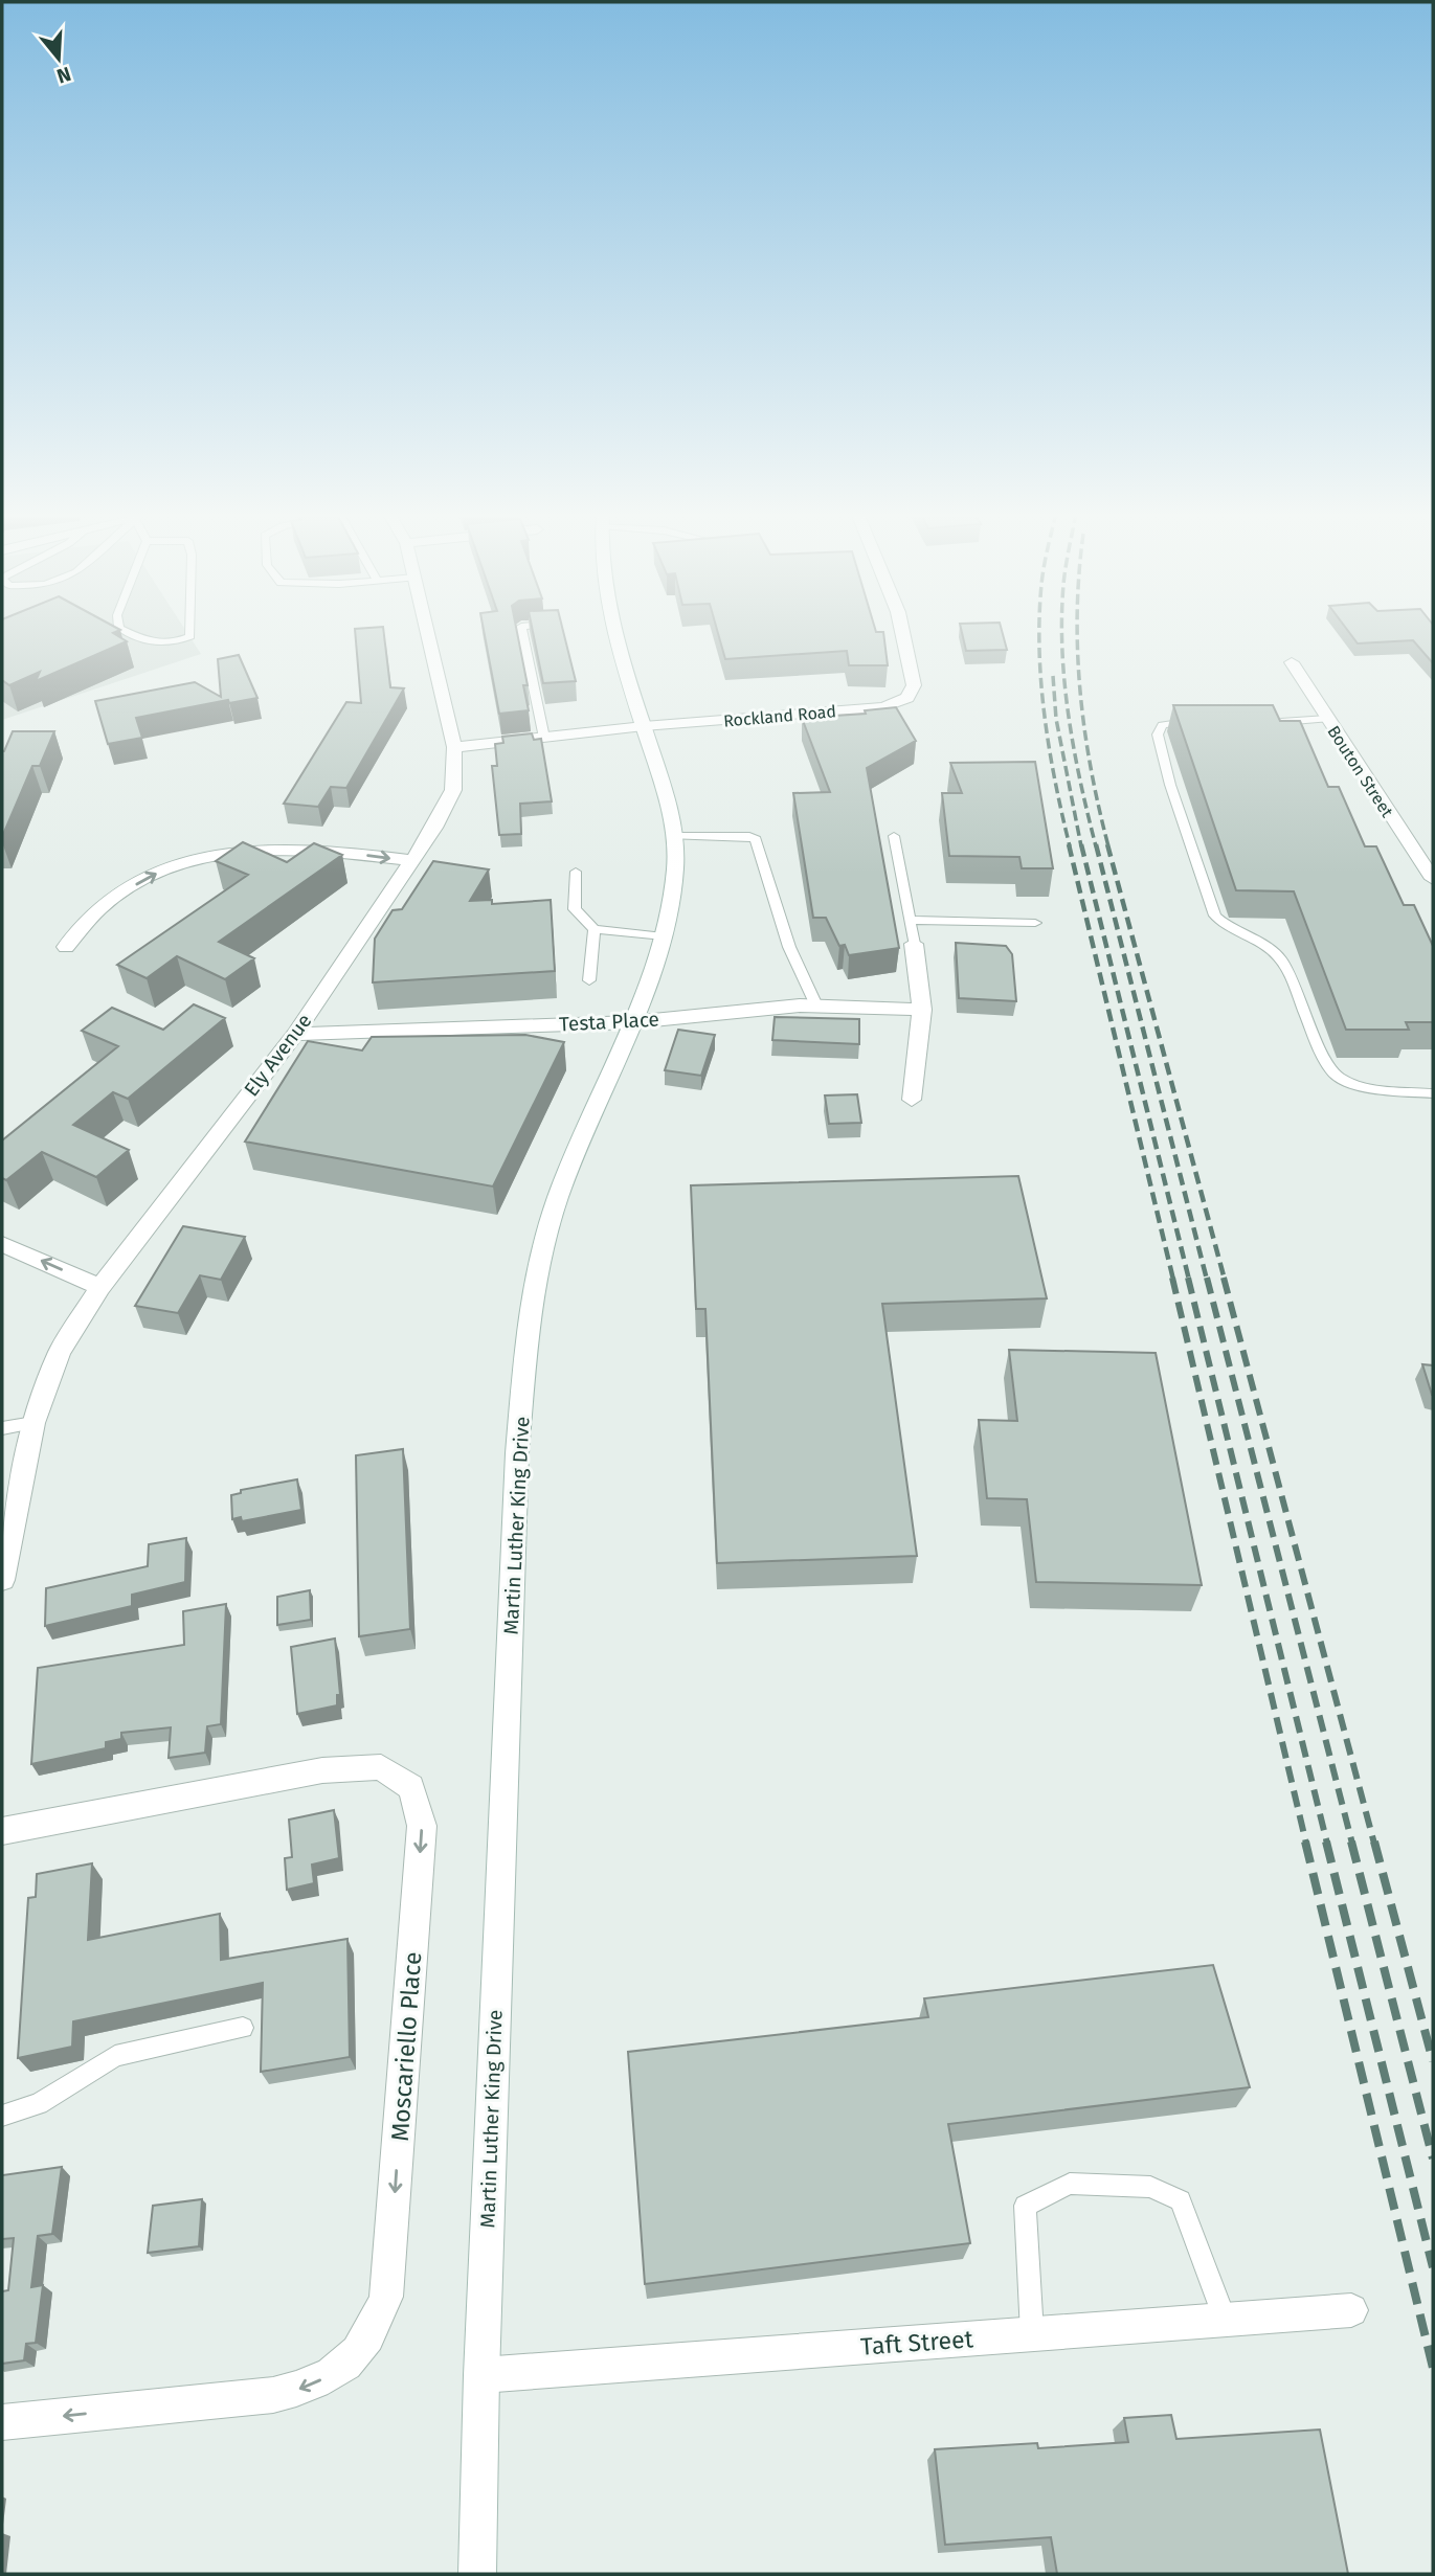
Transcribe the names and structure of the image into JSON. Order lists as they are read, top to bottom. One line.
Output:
{"streets":{"street":["Rockland Road","Bouton Street","Testa Place","Ely Avenue","Martin Luther King Drive","Moscariello Place","Taft Street"]},"crossings":[["Rockland Road","Ely Avenue"],["Rockland Road","Martin Luther King Drive"],["Testa Place","Ely Avenue"],["Testa Place","Martin Luther King Drive"],["Martin Luther King Drive","Taft Street"]],"north":"bottom"}
